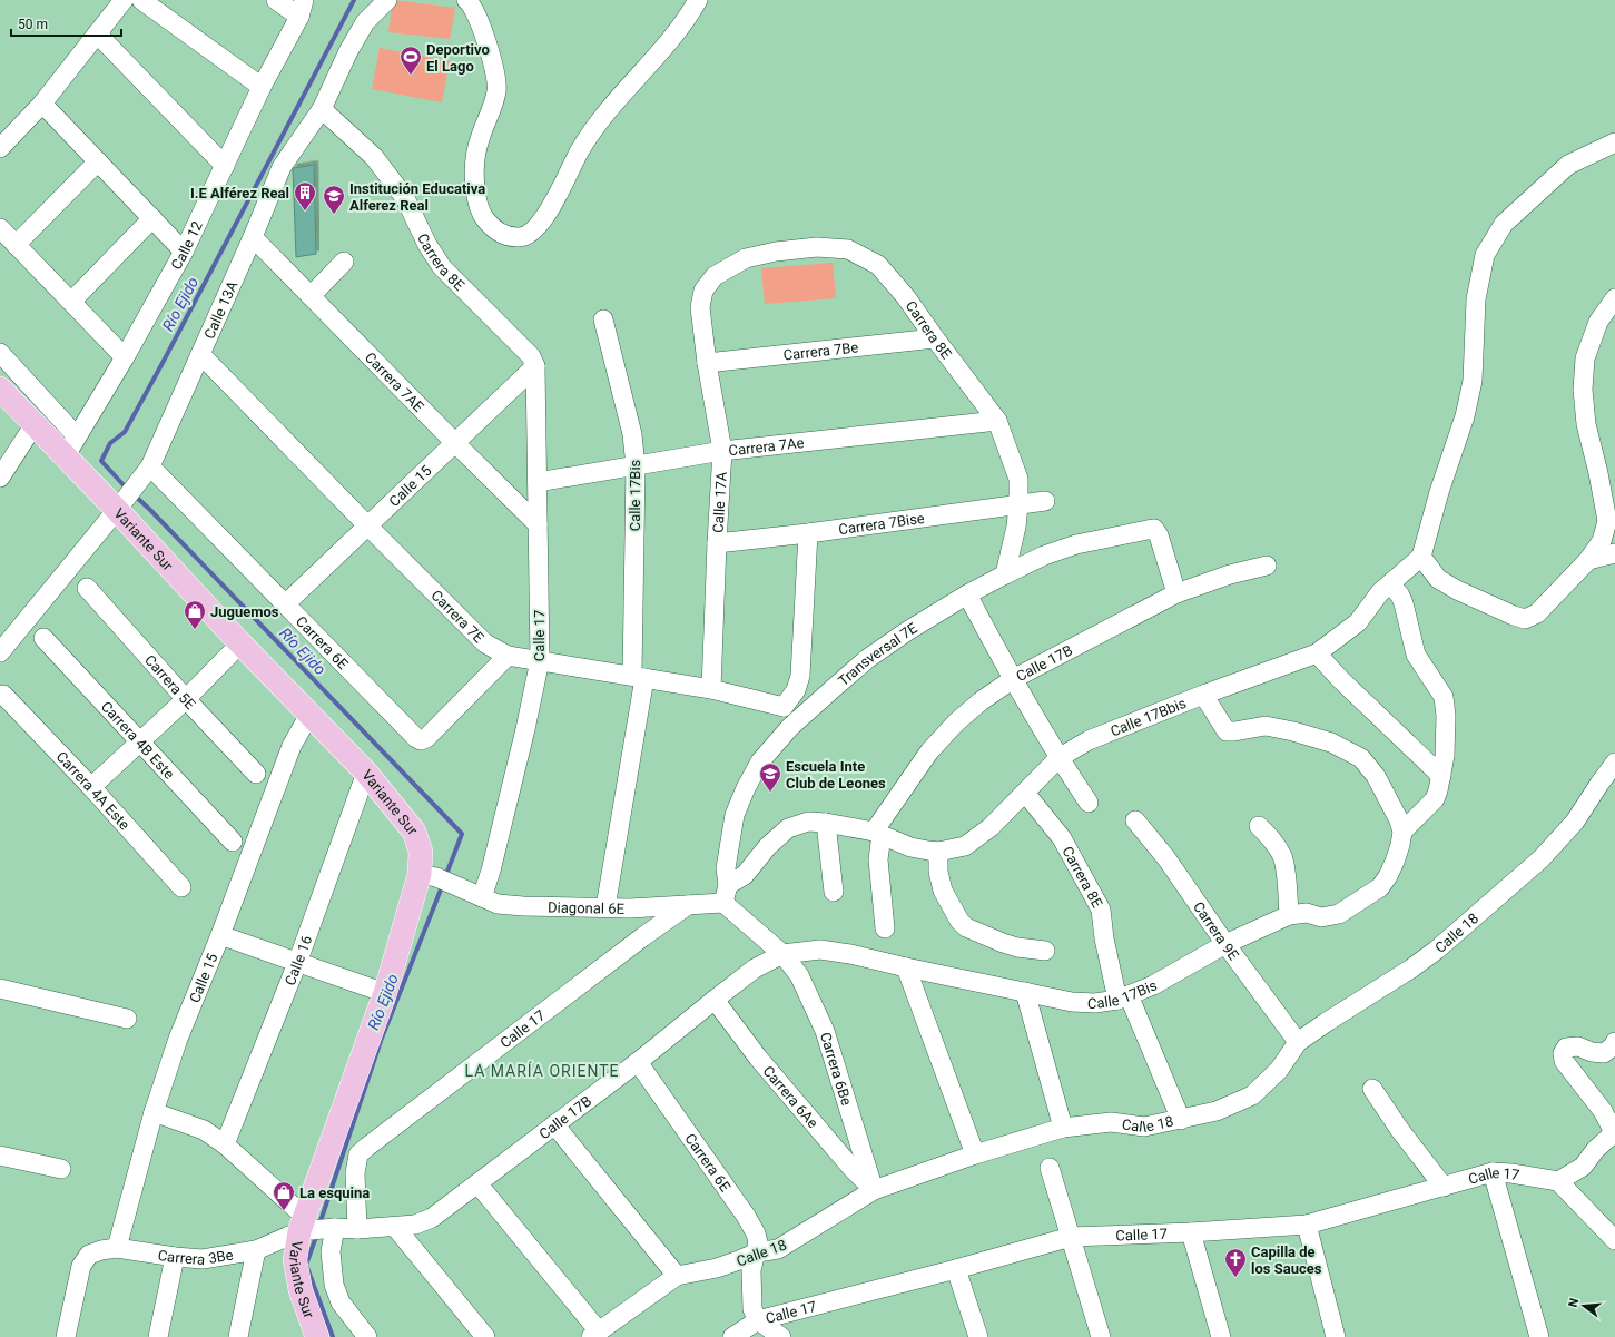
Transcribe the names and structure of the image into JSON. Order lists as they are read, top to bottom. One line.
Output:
{"streets":{"main road":["Variante Sur"],"street":["Calle 12","Carrera 8E","Calle 13A","Carrera 7Be","Carrera 7AE","Carrera 7Ae","Calle 15","Calle 17Bis","Calle 17A","Carrera 7Bise","Carrera 7E","Calle 17","Carrera 6E","Transversal 7E","Calle 17B","Carrera 5E","Calle 17Bbis","Carrera 4B Este","Carrera 4A Este","Diagonal 6E","Carrera 9E","Calle 18","Calle 16","Carrera 6Be","Carrera 6Ae","Carrera 3Be"]},"crossings":[["Calle 12","Variante Sur"],["Carrera 8E","Calle 13A"],["Carrera 8E","Carrera 7Be"],["Carrera 8E","Carrera 7Ae"],["Carrera 8E","Calle 15"],["Carrera 8E","Calle 17Bis"],["Carrera 8E","Calle 17A"],["Carrera 8E","Carrera 7Bise"],["Carrera 8E","Calle 17"],["Carrera 8E","Transversal 7E"],["Carrera 8E","Calle 17Bbis"],["Carrera 8E","Calle 18"],["Calle 13A","Carrera 7AE"],["Calle 13A","Variante Sur"],["Calle 13A","Carrera 7E"],["Calle 13A","Carrera 6E"],["Carrera 7Be","Calle 17A"],["Carrera 7AE","Calle 15"],["Carrera 7AE","Calle 17"],["Carrera 7Ae","Calle 17Bis"],["Carrera 7Ae","Calle 17A"],["Carrera 7Ae","Calle 17"],["Calle 15","Variante Sur"],["Calle 15","Carrera 7E"],["Calle 15","Calle 17"],["Calle 15","Carrera 6E"],["Calle 15","Carrera 3Be"],["Calle 17Bis","Carrera 7E"],["Calle 17Bis","Calle 17B"],["Calle 17Bis","Diagonal 6E"],["Calle 17Bis","Carrera 9E"],["Calle 17Bis","Carrera 6Be"],["Calle 17A","Carrera 7Bise"],["Calle 17A","Carrera 7E"],["Variante Sur","Calle 17B"],["Variante Sur","Diagonal 6E"],["Variante Sur","Calle 16"],["Variante Sur","Carrera 3Be"],["Carrera 7E","Calle 17"],["Carrera 7E","Carrera 6E"],["Calle 17","Carrera 6E"],["Calle 17","Calle 17B"],["Calle 17","Diagonal 6E"],["Carrera 6E","Calle 17B"],["Carrera 6E","Calle 18"],["Transversal 7E","Calle 17B"],["Transversal 7E","Calle 17Bbis"],["Transversal 7E","Diagonal 6E"],["Transversal 7E","Carrera 6Be"],["Calle 17B","Calle 17Bbis"],["Calle 17B","Carrera 6Be"],["Calle 17B","Carrera 6Ae"],["Calle 17B","Carrera 3Be"],["Calle 17Bbis","Diagonal 6E"],["Calle 17Bbis","Carrera 6Be"],["Diagonal 6E","Carrera 6Be"],["Carrera 9E","Calle 18"],["Calle 18","Carrera 6Be"],["Calle 18","Carrera 6Ae"],["Carrera 6Be","Carrera 6Ae"]],"districts":["LA MARÍA ORIENTE"],"water":["Río Ejido"],"places":{"sports":["Deportivo El Lago"],"building":["I.E Alférez Real"],"school or university":["Institución Educativa Alferez Real","Escuela Inte Club de Leones"],"shop":["Juguemos","La esquina"],"church":["Capilla de los Sauces"]},"scale_bar":"50 m","north":"left"}
